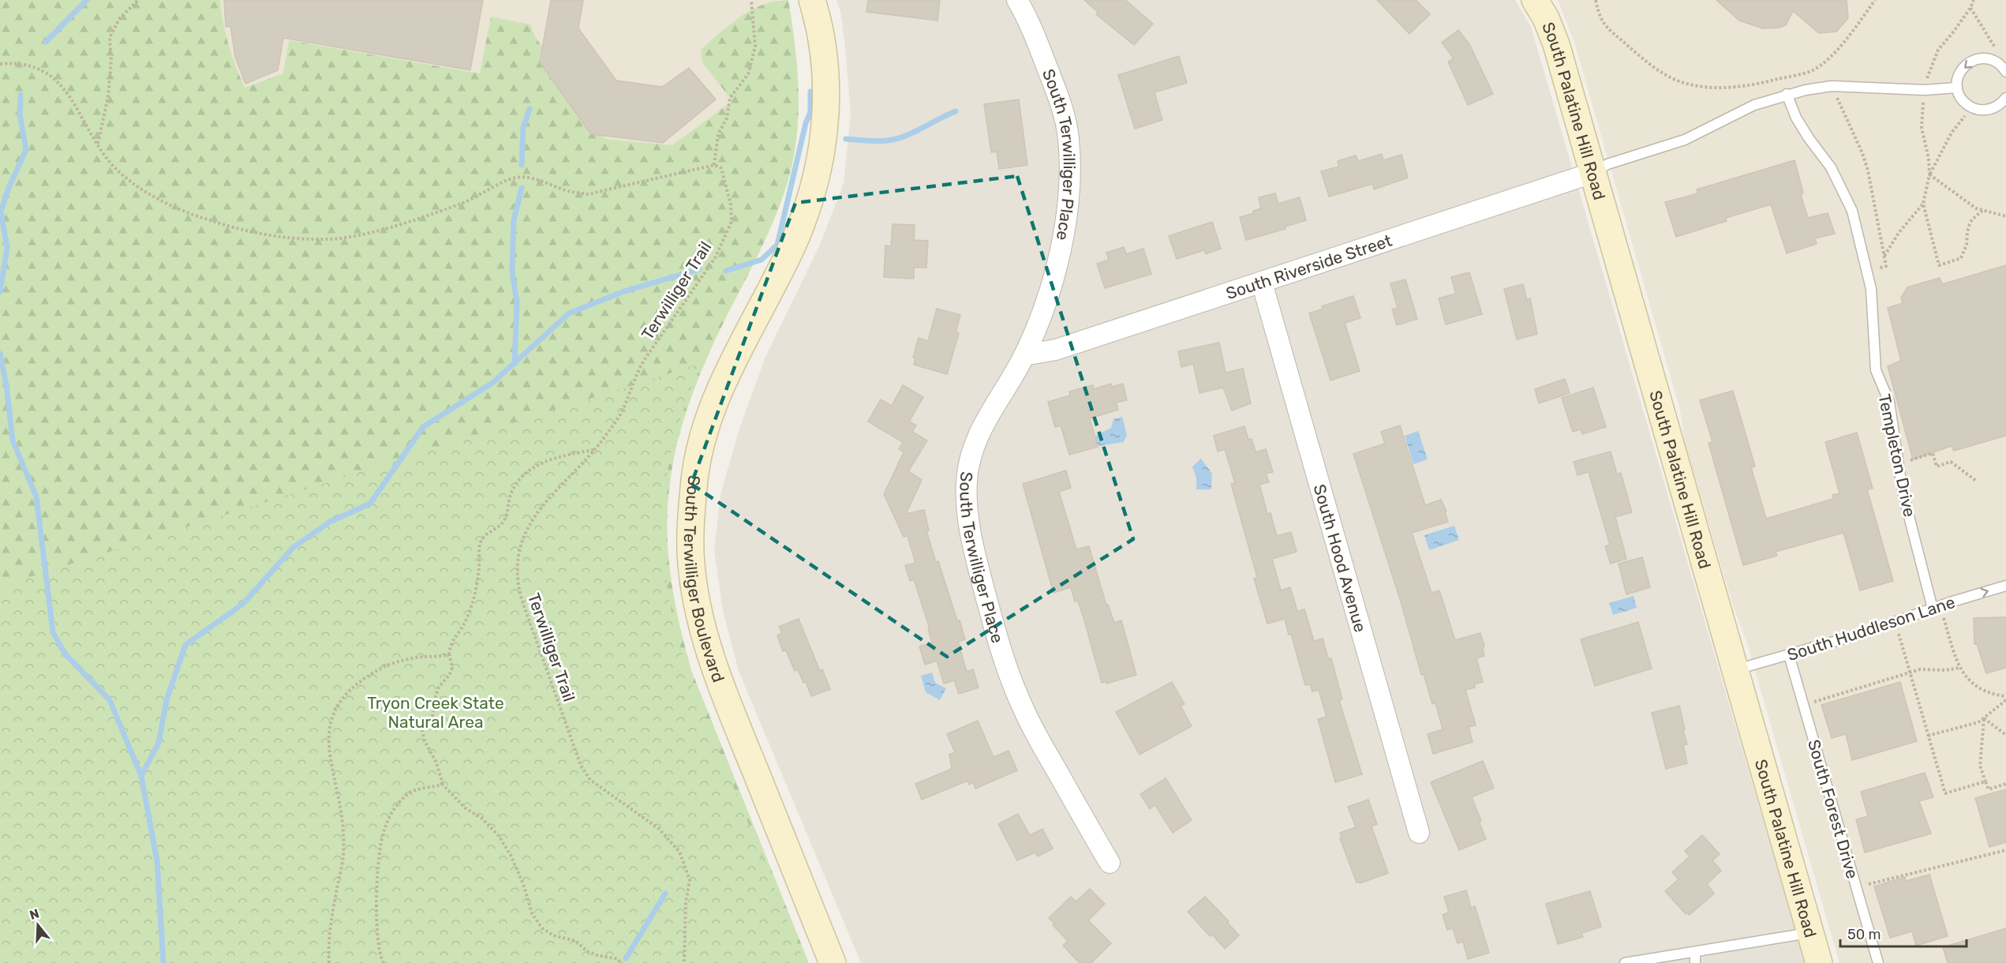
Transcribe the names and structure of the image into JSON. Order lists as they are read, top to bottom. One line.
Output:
{"streets":{"main road":["South Palatine Hill Road","South Terwilliger Boulevard"],"street":["South Terwilliger Place","South Riverside Street","South Hood Avenue"],"lane":["Templeton Drive","South Huddleson Lane","South Forest Drive"],"path":["Terwilliger Trail"]},"crossings":[["South Palatine Hill Road","South Riverside Street"],["South Palatine Hill Road","South Huddleson Lane"],["South Terwilliger Place","South Riverside Street"],["South Riverside Street","South Hood Avenue"],["Templeton Drive","South Huddleson Lane"],["South Huddleson Lane","South Forest Drive"]],"parks":["Tryon Creek State Natural Area"],"scale_bar":"50 m","north":"top"}
